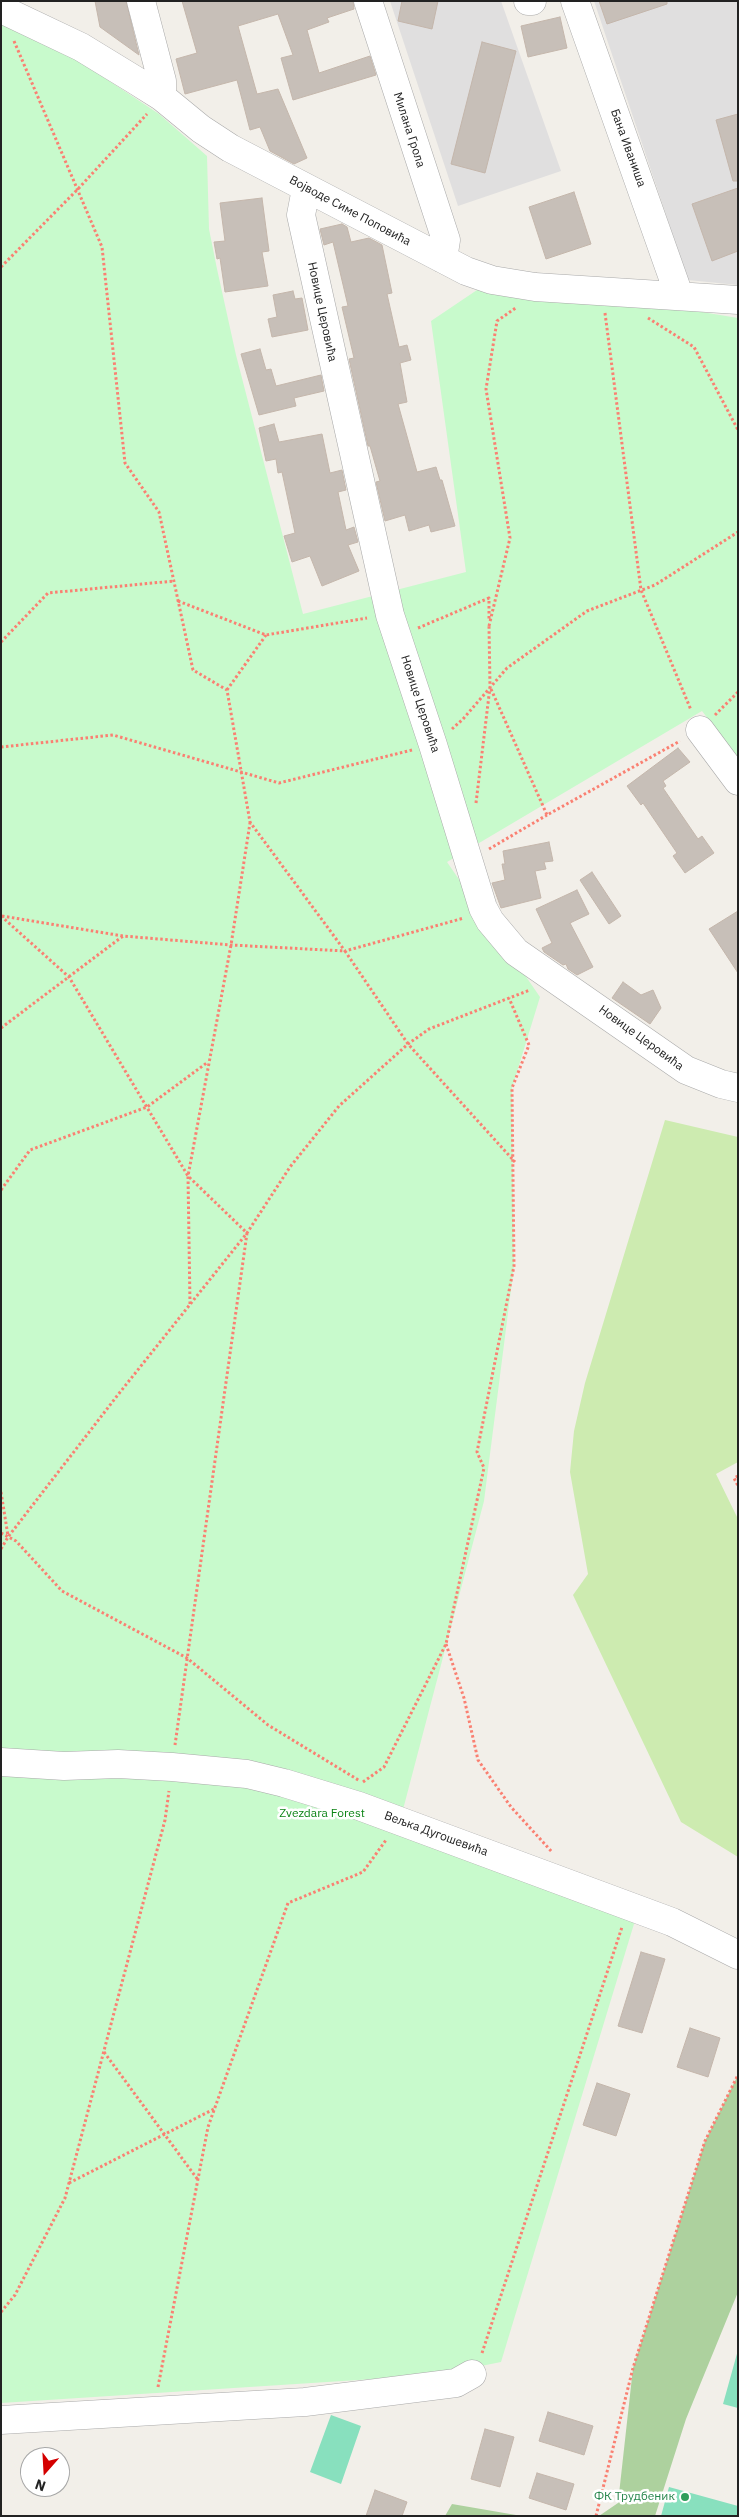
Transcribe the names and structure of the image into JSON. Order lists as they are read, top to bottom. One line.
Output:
{"streets":{"street":["Милана Грола","Бана Иваниша","Војводе Симе Поповића","Новице Церовића","Вељка Дугошевића"]},"crossings":[["Милана Грола","Војводе Симе Поповића"],["Бана Иваниша","Војводе Симе Поповића"],["Војводе Симе Поповића","Новице Церовића"]],"parks":["Zvezdara Forest"],"places":["ФК Трудбеник"],"north":"bottom"}
